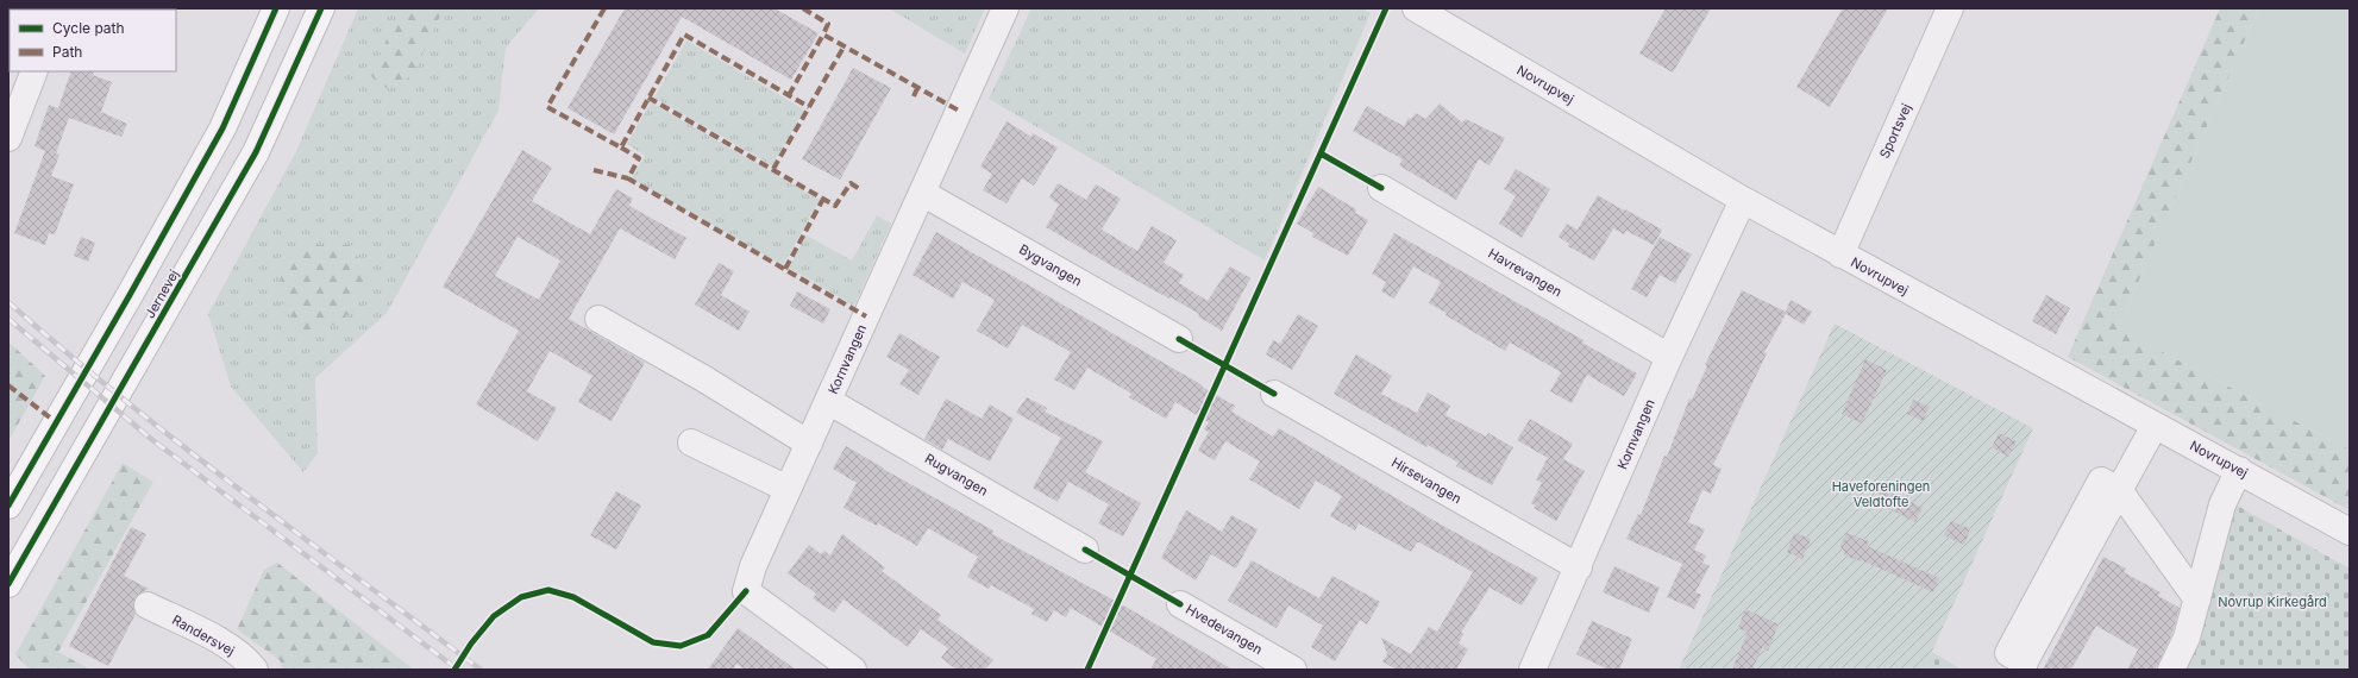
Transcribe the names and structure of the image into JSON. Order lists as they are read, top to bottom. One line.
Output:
{"streets":{"main road":["Jernevej"],"street":["Novrupvej","Sportsvej","Bygvangen","Havrevangen","Kornvangen","Rugvangen","Hirsevangen","Hvedevangen","Randersvej"]},"crossings":[["Novrupvej","Sportsvej"],["Novrupvej","Kornvangen"],["Bygvangen","Kornvangen"],["Havrevangen","Kornvangen"],["Kornvangen","Rugvangen"],["Kornvangen","Hirsevangen"]],"parks":["Haveforeningen Veldtofte","Novrup Kirkegård"],"legend":["Cycle path","Path"]}
